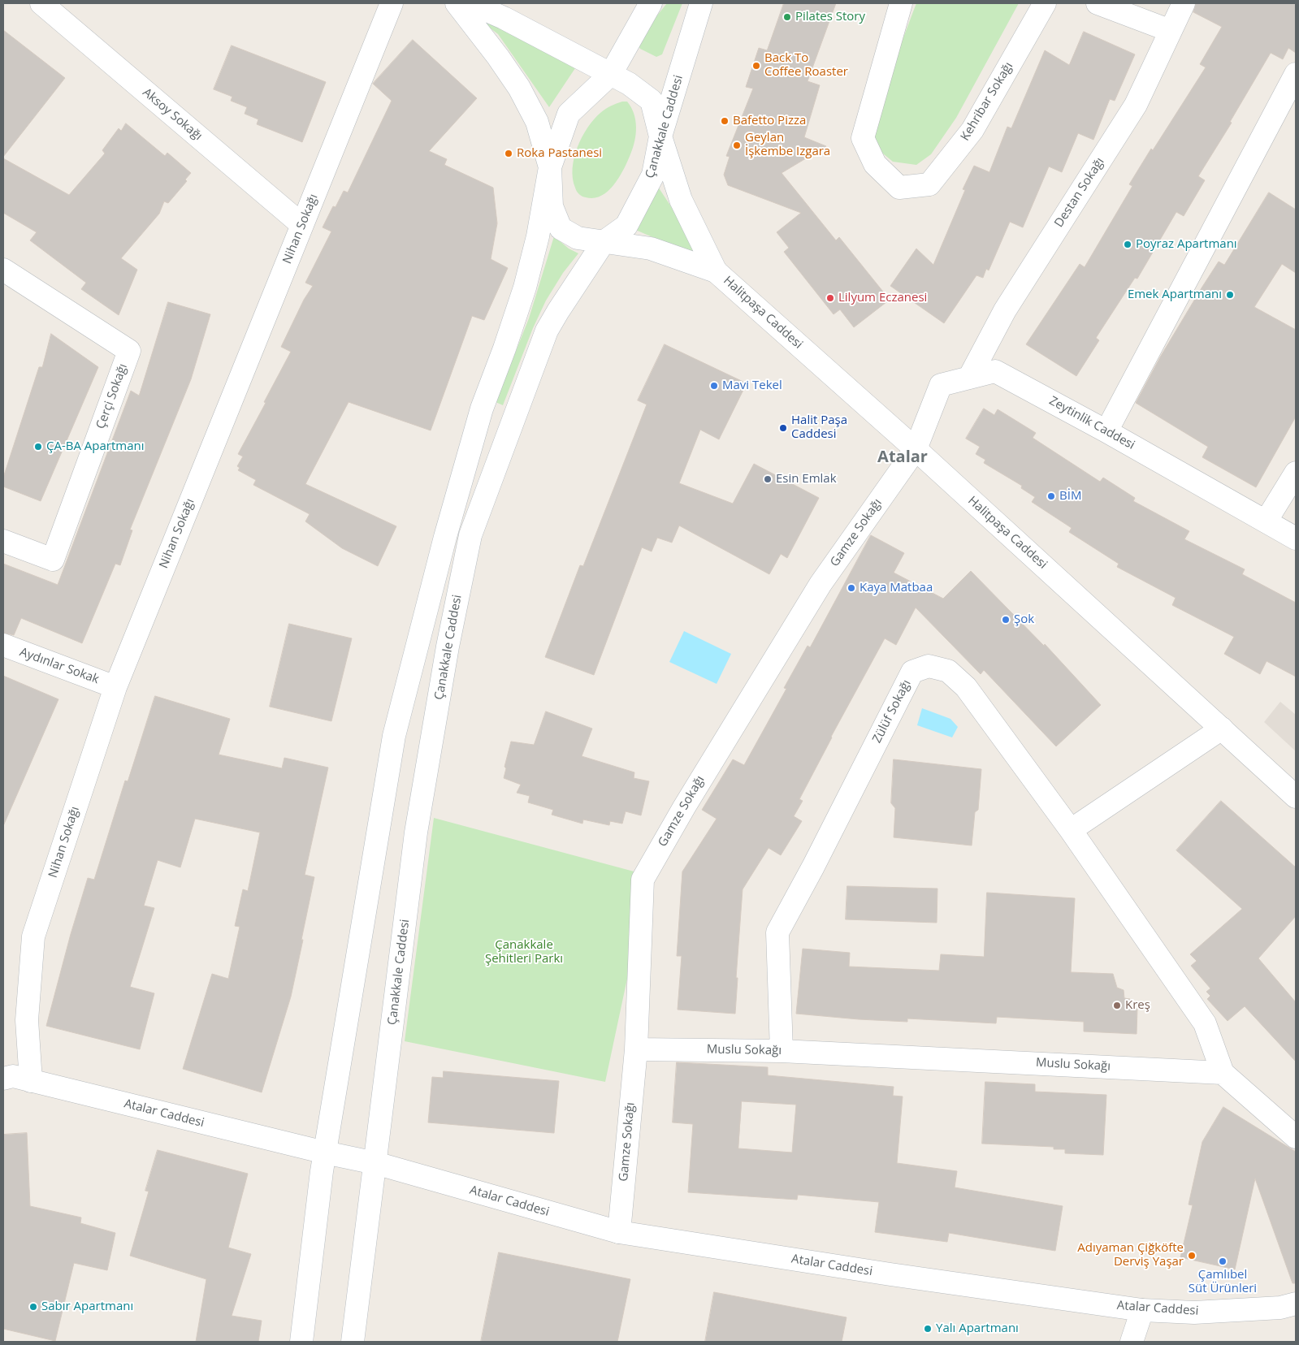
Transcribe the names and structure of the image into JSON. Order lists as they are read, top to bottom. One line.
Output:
{"streets":{"street":["Kehribar Sokağı","Aksoy Sokağı","Çanakkale Caddesi","Destan Sokağı","Nihan Sokağı","Halitpaşa Caddesi","Çerçi Sokağı","Zeytinlik Caddesi","Gamze Sokağı","Aydınlar Sokak","Zülüf Sokağı","Muslu Sokağı","Atalar Caddesi"]},"crossings":[["Aksoy Sokağı","Nihan Sokağı"],["Çanakkale Caddesi","Atalar Caddesi"],["Destan Sokağı","Zeytinlik Caddesi"],["Nihan Sokağı","Aydınlar Sokak"],["Nihan Sokağı","Atalar Caddesi"],["Halitpaşa Caddesi","Zeytinlik Caddesi"],["Halitpaşa Caddesi","Gamze Sokağı"],["Zeytinlik Caddesi","Gamze Sokağı"],["Gamze Sokağı","Muslu Sokağı"],["Gamze Sokağı","Atalar Caddesi"],["Zülüf Sokağı","Muslu Sokağı"]],"districts":["Atalar"],"parks":["Çanakkale Şehitleri Parkı"],"places":["Pilates Story","Back To Coffee Roaster","Bafetto Pizza","Geylan İşkembe Izgara","Roka Pastanesi","Poyraz Apartmanı","Emek Apartmanı","Lilyum Eczanesi","Mavi Tekel","Hali̇t Paşa Caddesi̇","ÇA-BA Apartmanı","Esin Emlak","BİM","Kaya Matbaa","Şok","Kreş","Adıyaman Çiğköfte Derviş Yaşar","Çamlıbel Süt Ürünleri","Sabır Apartmanı","Yalı Apartmanı"]}
